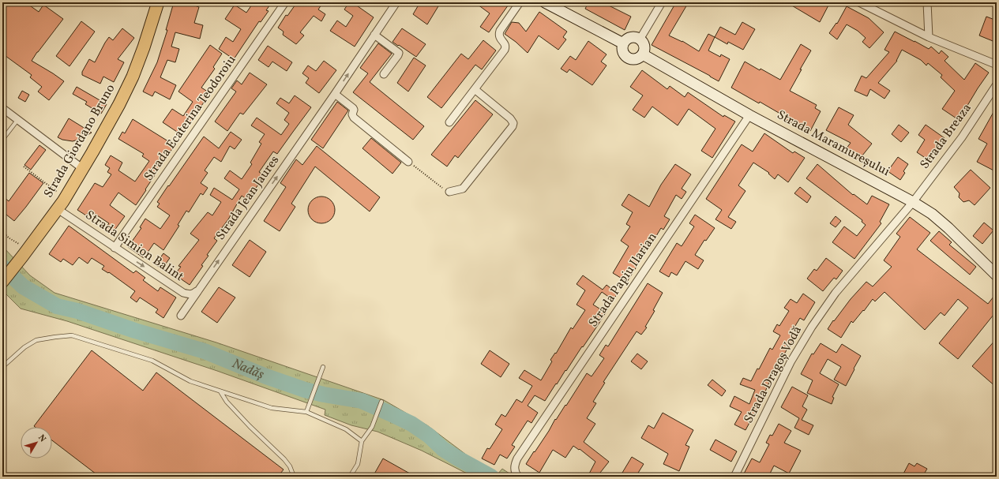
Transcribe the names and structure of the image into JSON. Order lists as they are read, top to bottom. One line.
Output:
{"streets":{"main road":["Strada Giordano Bruno","Strada Maramureșului"],"street":["Strada Ecaterina Teodoroiu","Strada Breaza","Strada Jean Jaures","Strada Simion Balint","Strada Papiu Ilarian","Strada Dragoș Vodă"]},"crossings":[["Strada Ecaterina Teodoroiu","Strada Simion Balint"],["Strada Breaza","Strada Maramureșului"],["Strada Breaza","Strada Dragoș Vodă"],["Strada Giordano Bruno","Strada Simion Balint"],["Strada Maramureșului","Strada Papiu Ilarian"],["Strada Maramureșului","Strada Dragoș Vodă"],["Strada Jean Jaures","Strada Simion Balint"]],"one_way":["Strada Jean Jaures","Strada Simion Balint"],"water":["Nadăș"],"north":"top right"}
